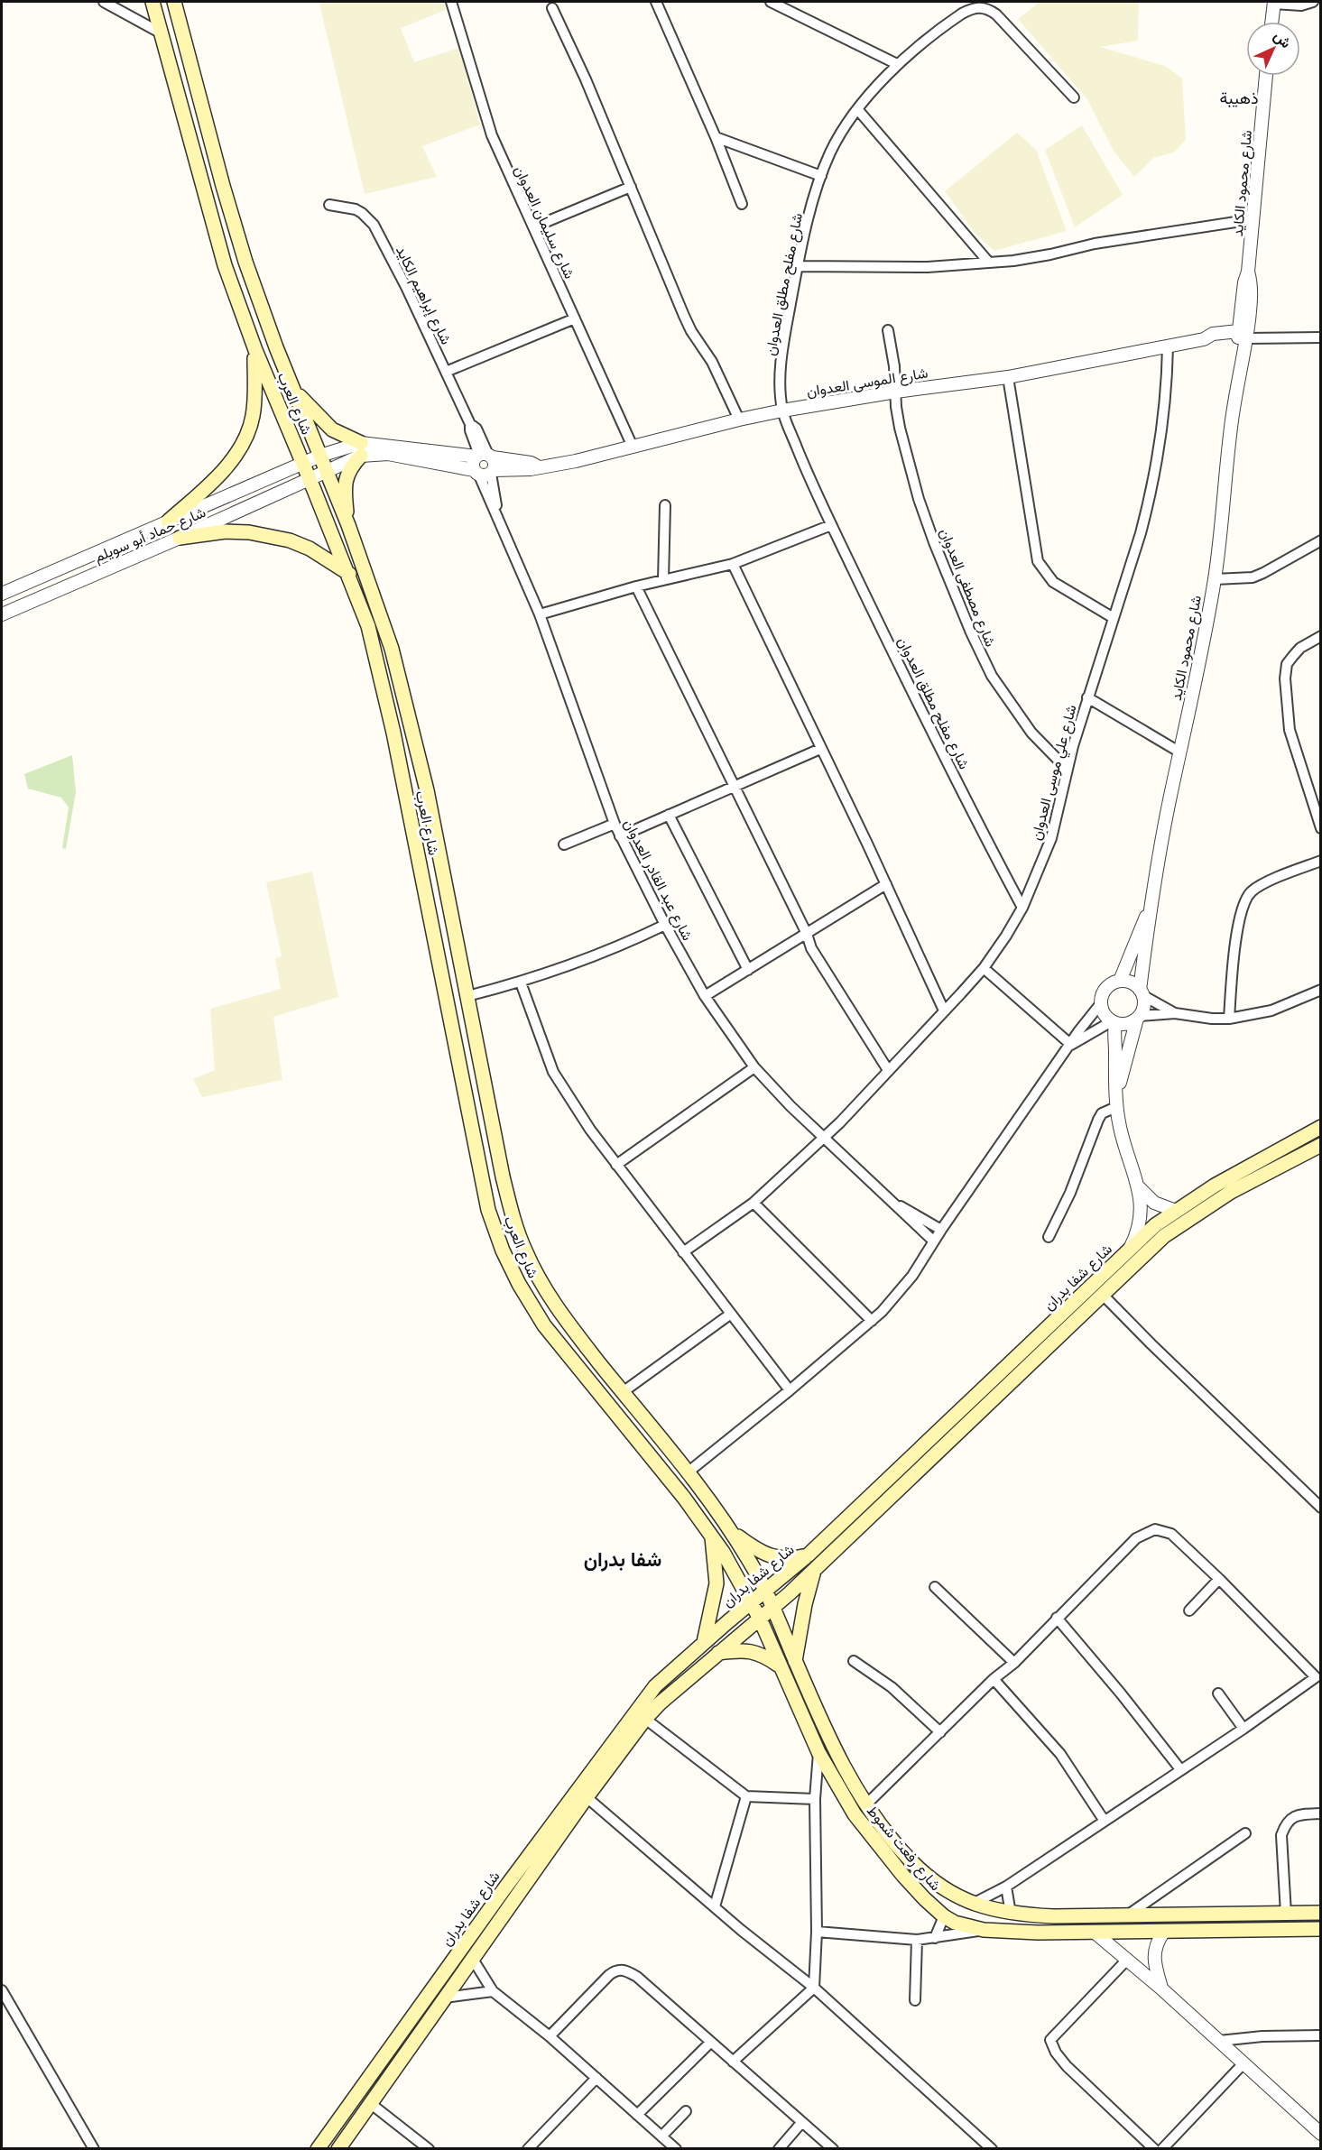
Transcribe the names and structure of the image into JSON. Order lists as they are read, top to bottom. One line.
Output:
{"streets":{"main road":["شارع العرب","شارع شفا بدران","شارع رفعت شموط"],"street":["شارع محمود الكايد","شارع سليمان العدوان","شارع مفلح مطلق العدوان","شارع إبراهيم الكايد","شارع الموسى العدوان","شارع حماد أبو سويلم","شارع مصطفى العدوان","شارع علي موسى العدوان","شارع عبد القادر العدوان"]},"crossings":[["شارع محمود الكايد","شارع الموسى العدوان"],["شارع سليمان العدوان","شارع الموسى العدوان"],["شارع مفلح مطلق العدوان","شارع الموسى العدوان"],["شارع مفلح مطلق العدوان","شارع علي موسى العدوان"],["شارع إبراهيم الكايد","شارع الموسى العدوان"],["شارع إبراهيم الكايد","شارع عبد القادر العدوان"],["شارع الموسى العدوان","شارع العرب"],["شارع الموسى العدوان","شارع حماد أبو سويلم"],["شارع الموسى العدوان","شارع مصطفى العدوان"],["شارع الموسى العدوان","شارع علي موسى العدوان"],["شارع الموسى العدوان","شارع عبد القادر العدوان"],["شارع العرب","شارع حماد أبو سويلم"],["شارع العرب","شارع شفا بدران"],["شارع العرب","شارع رفعت شموط"],["شارع مصطفى العدوان","شارع علي موسى العدوان"],["شارع علي موسى العدوان","شارع عبد القادر العدوان"],["شارع شفا بدران","شارع رفعت شموط"]],"districts":["ذهيبة","شفا بدران"],"north":"top right"}
